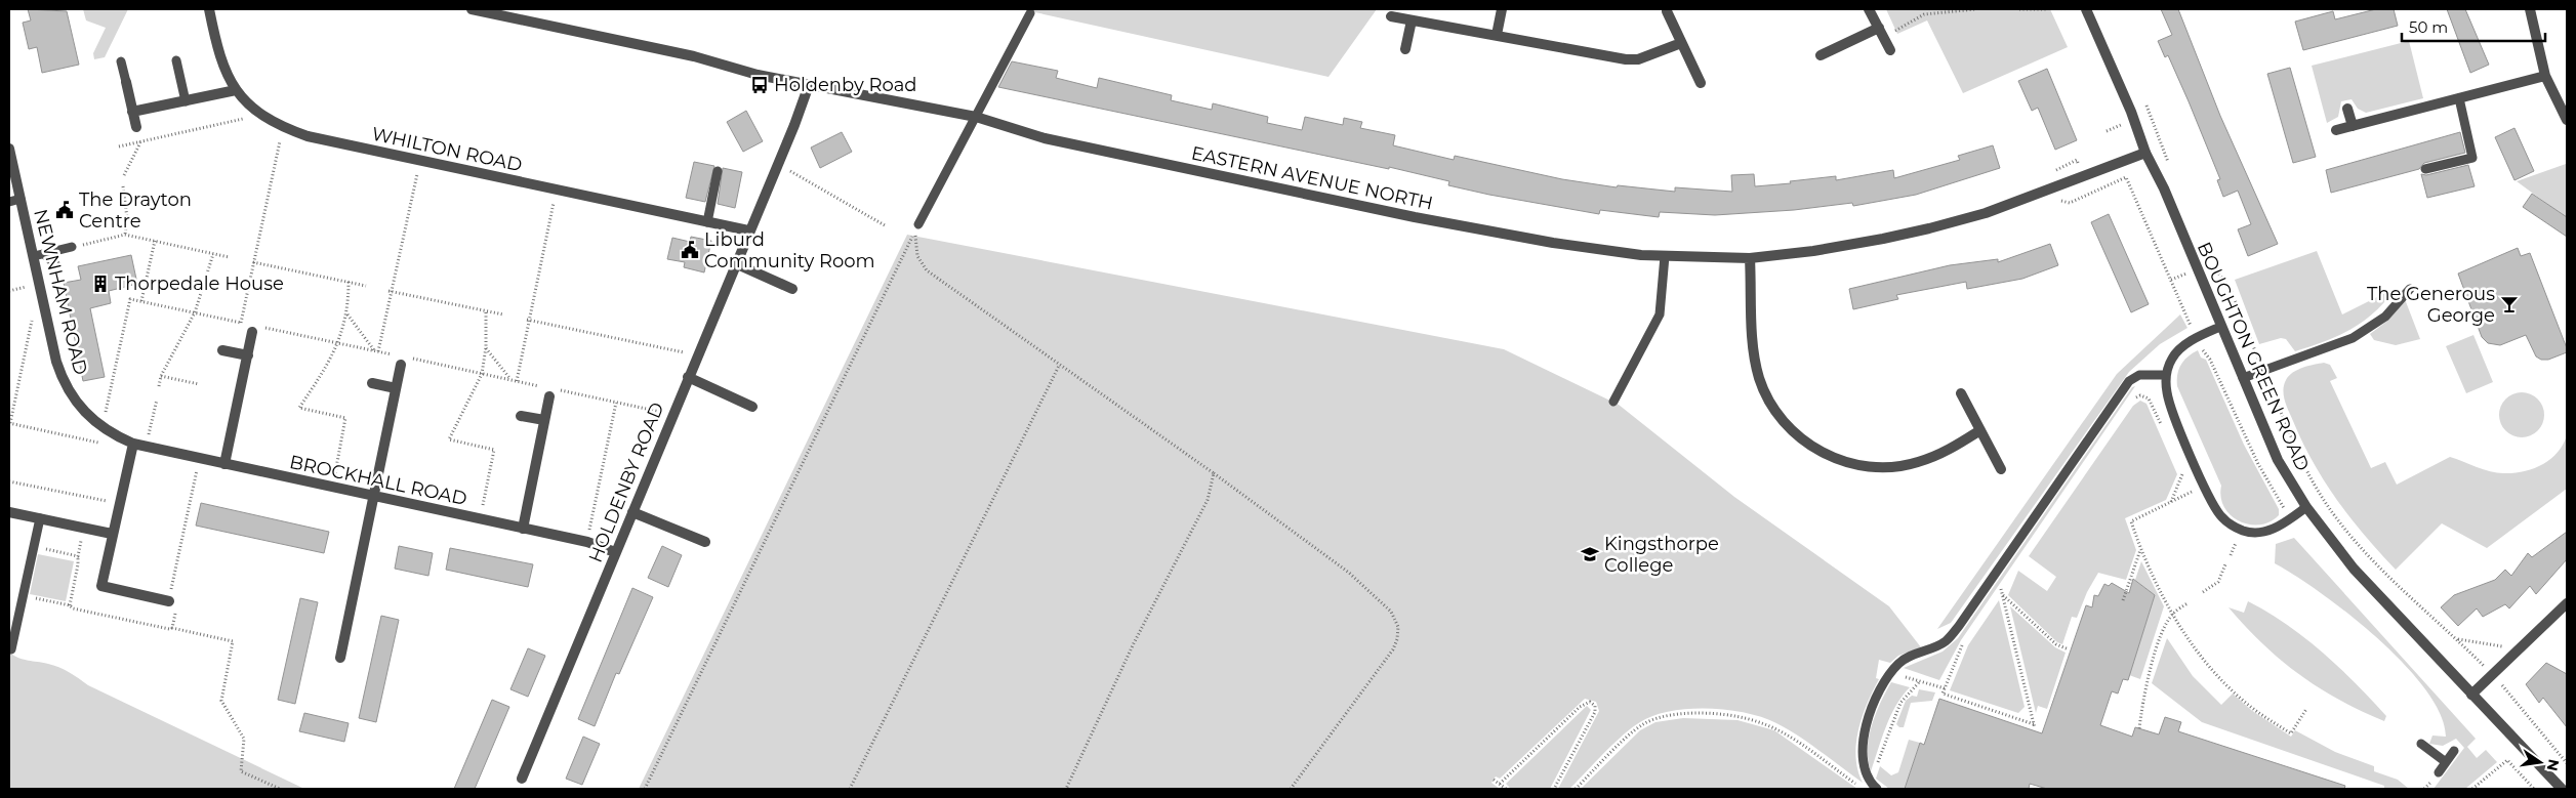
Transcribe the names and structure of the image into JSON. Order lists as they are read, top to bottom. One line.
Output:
{"streets":{"street":["WHILTON ROAD","EASTERN AVENUE NORTH","NEWNHAM ROAD","BOUGHTON GREEN ROAD","BROCKHALL ROAD","HOLDENBY ROAD"]},"crossings":[["WHILTON ROAD","HOLDENBY ROAD"],["EASTERN AVENUE NORTH","BOUGHTON GREEN ROAD"],["EASTERN AVENUE NORTH","HOLDENBY ROAD"],["NEWNHAM ROAD","BROCKHALL ROAD"],["BROCKHALL ROAD","HOLDENBY ROAD"]],"places":{"bus stop":["Holdenby Road"],"public building":["The Drayton Centre","Liburd Community Room"],"building":["Thorpedale House"],"bar":["The Generous George"],"school or university":["Kingsthorpe College"]},"scale_bar":"50 m","north":"right"}
